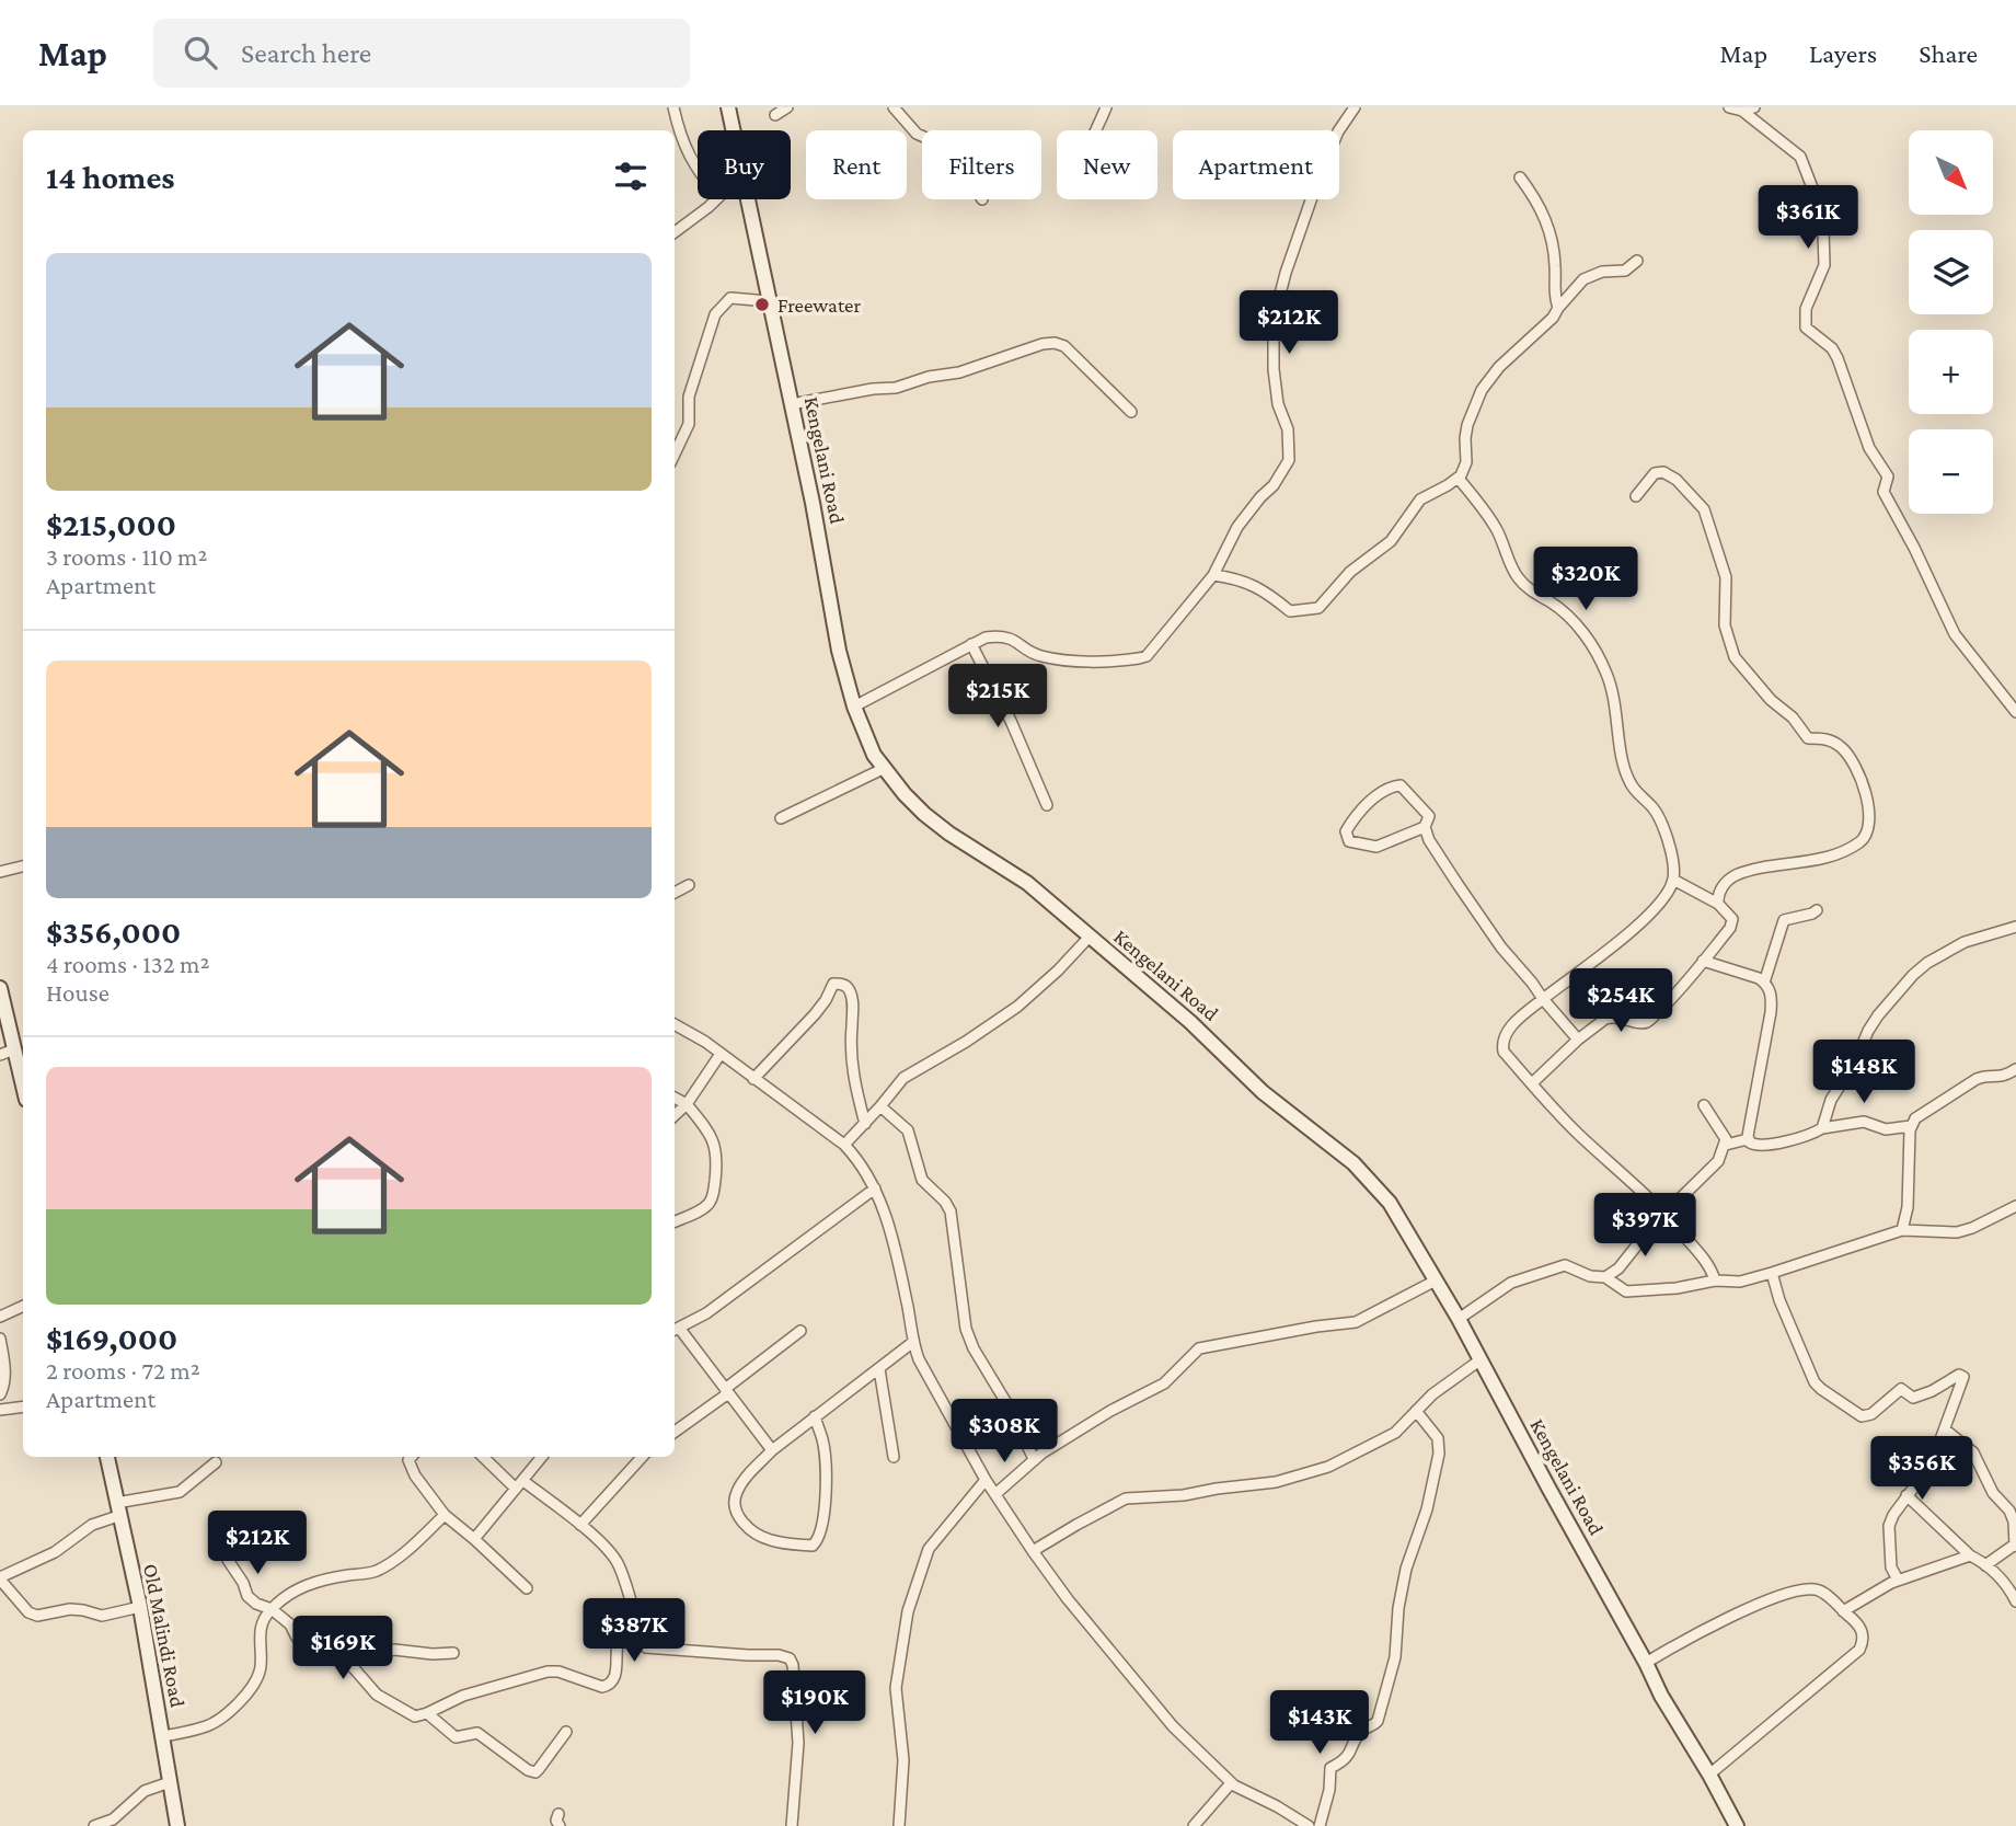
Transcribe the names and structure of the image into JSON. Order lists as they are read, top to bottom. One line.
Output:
{"streets":{"main road":["Kengelani Road","Old Malindi Road"]},"places":["Freewater"],"north":"bottom right","page":{"header":"Map","search":"Search here","nav":["Map","Layers","Share"],"map_buttons":["+","−"],"chip":["Buy","Rent","Filters","New","Apartment"],"heading":"14 homes","price":["$361K","$212K","$320K","$215K","$254K","$148K","$397K","$308K","$356K","$212K","$387K","$169K","$190K","$143K"],"list":[{"name":"$215,000","note":"3 rooms · 110 m² · Apartment"},{"name":"$356,000","note":"4 rooms · 132 m² · House"},{"name":"$169,000","note":"2 rooms · 72 m² · Apartment"}]}}
